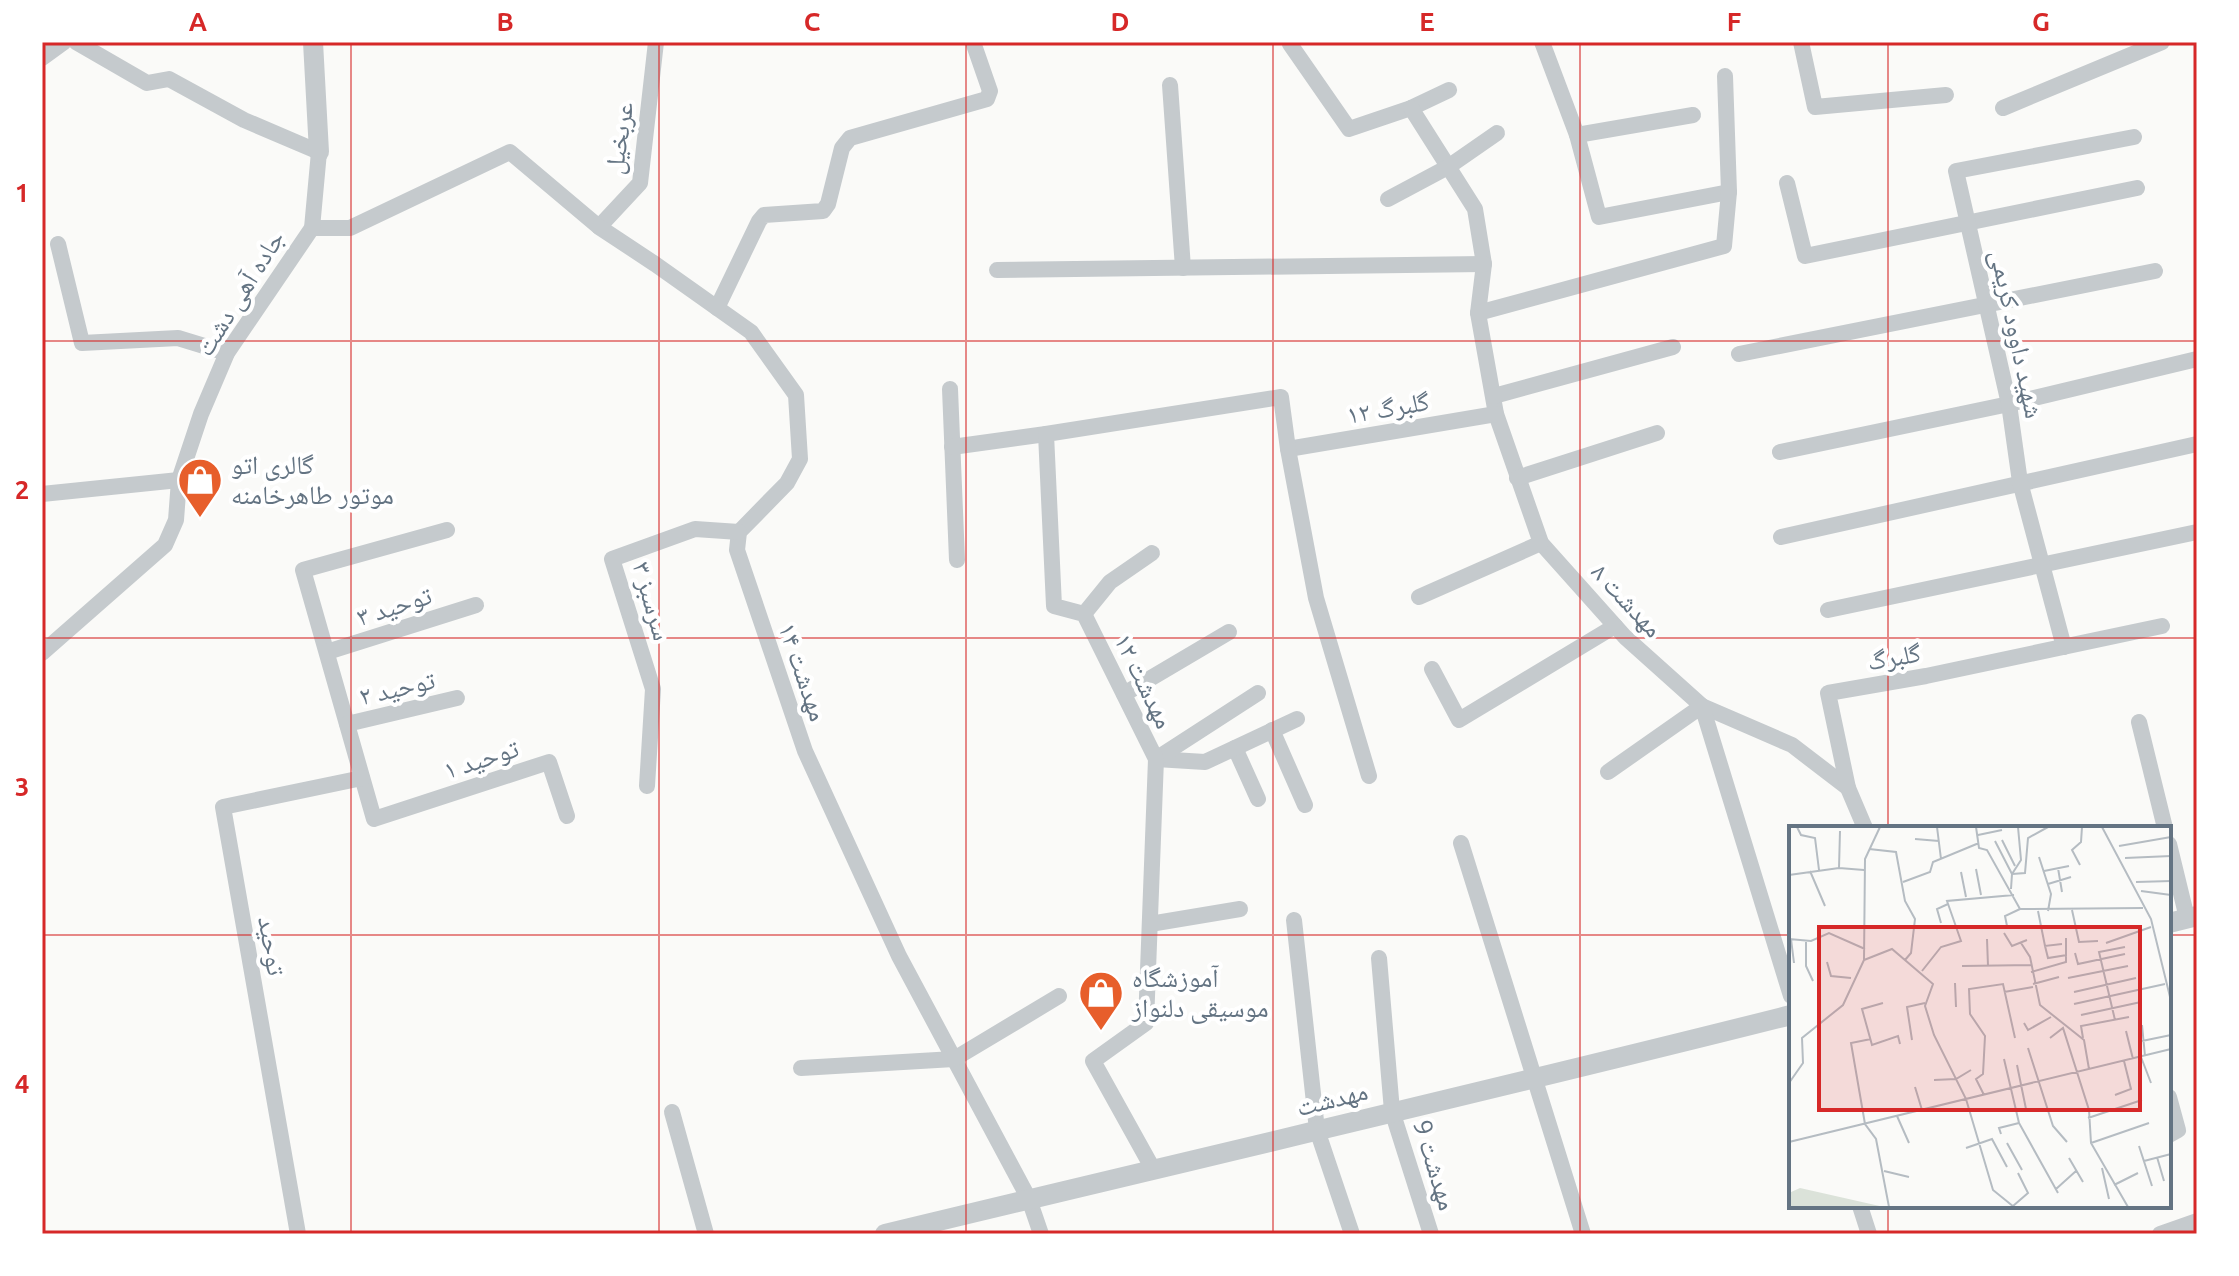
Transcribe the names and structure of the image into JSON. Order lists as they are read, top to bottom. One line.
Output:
{"streets":{"street":["عربخیل","جاده آهی دشت","شهید داوود کریمی","گلبرگ ١٢","مهدشت ۸","سرسبز ۳","توحید ۳","گلبرگ","مهدشت ۱۴","مهدشت ۱۲","توحید ۲","توحید ۱","توحید","مهدشت","مهدشت 9"]},"crossings":[["شهید داوود کریمی","گلبرگ"],["گلبرگ ١٢","مهدشت ۸"],["مهدشت ۸","گلبرگ"],["سرسبز ۳","مهدشت ۱۴"],["مهدشت ۱۴","مهدشت"],["مهدشت ۱۲","مهدشت"],["توحید ۱","توحید"],["مهدشت","مهدشت 9"]],"places":{"shop":["گالری اتو موتور طاهرخامنه","آموزشگاه موسیقی دلنواز"]},"grid":{"columns":["A","B","C","D","E","F","G"],"rows":["1","2","3","4"]}}
